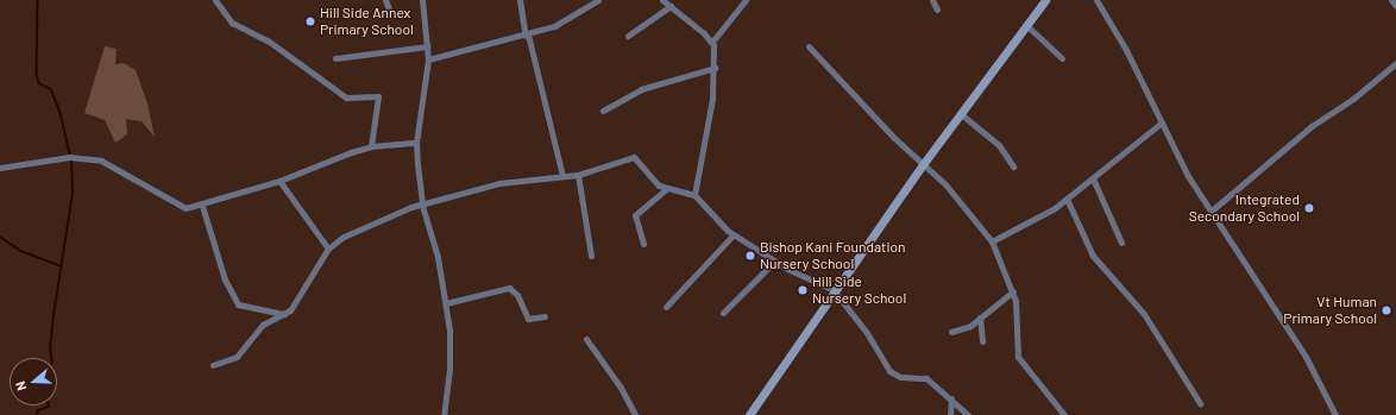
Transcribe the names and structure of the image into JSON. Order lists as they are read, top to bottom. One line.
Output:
{"places":["Hill Side Annex Primary School","Integrated Secondary School","Bishop Kani Foundation Nursery School","Hill Side Nursery School","Vt Human Primary School"],"north":"left"}
